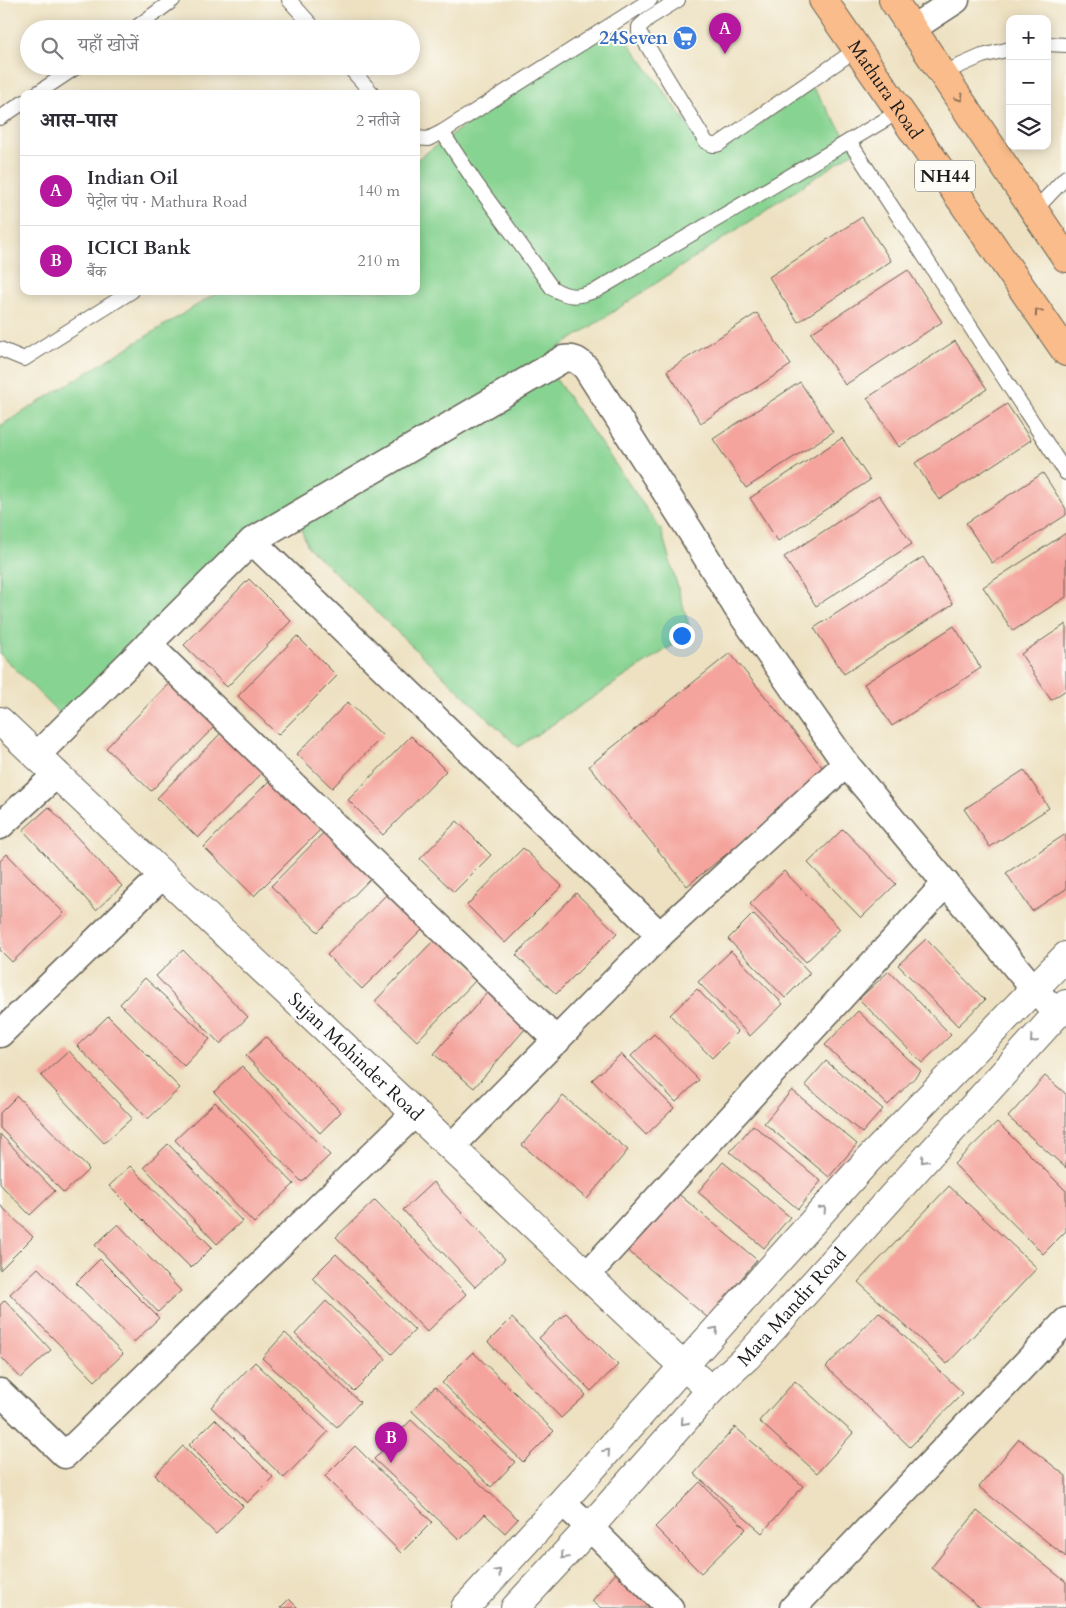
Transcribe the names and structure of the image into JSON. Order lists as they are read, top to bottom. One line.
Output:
{"streets":{"highway":["Mathura Road","NH44"],"street":["Sujan Mohinder Road","Mata Mandir Road"]},"crossings":[["Sujan Mohinder Road","Mata Mandir Road"]],"places":{"supermarket":["24Seven"]},"page":{"pins":["A","B"],"map_buttons":["+","−"],"search":"यहाँ खोजें","heading":["आस-पास","2 नतीजे"],"list":[{"mark":"A","name":"Indian Oil","note":"पेट्रोल पंप · Mathura Road","value":"140 m"},{"mark":"B","name":"ICICI Bank","note":"बैंक","value":"210 m"}]}}
